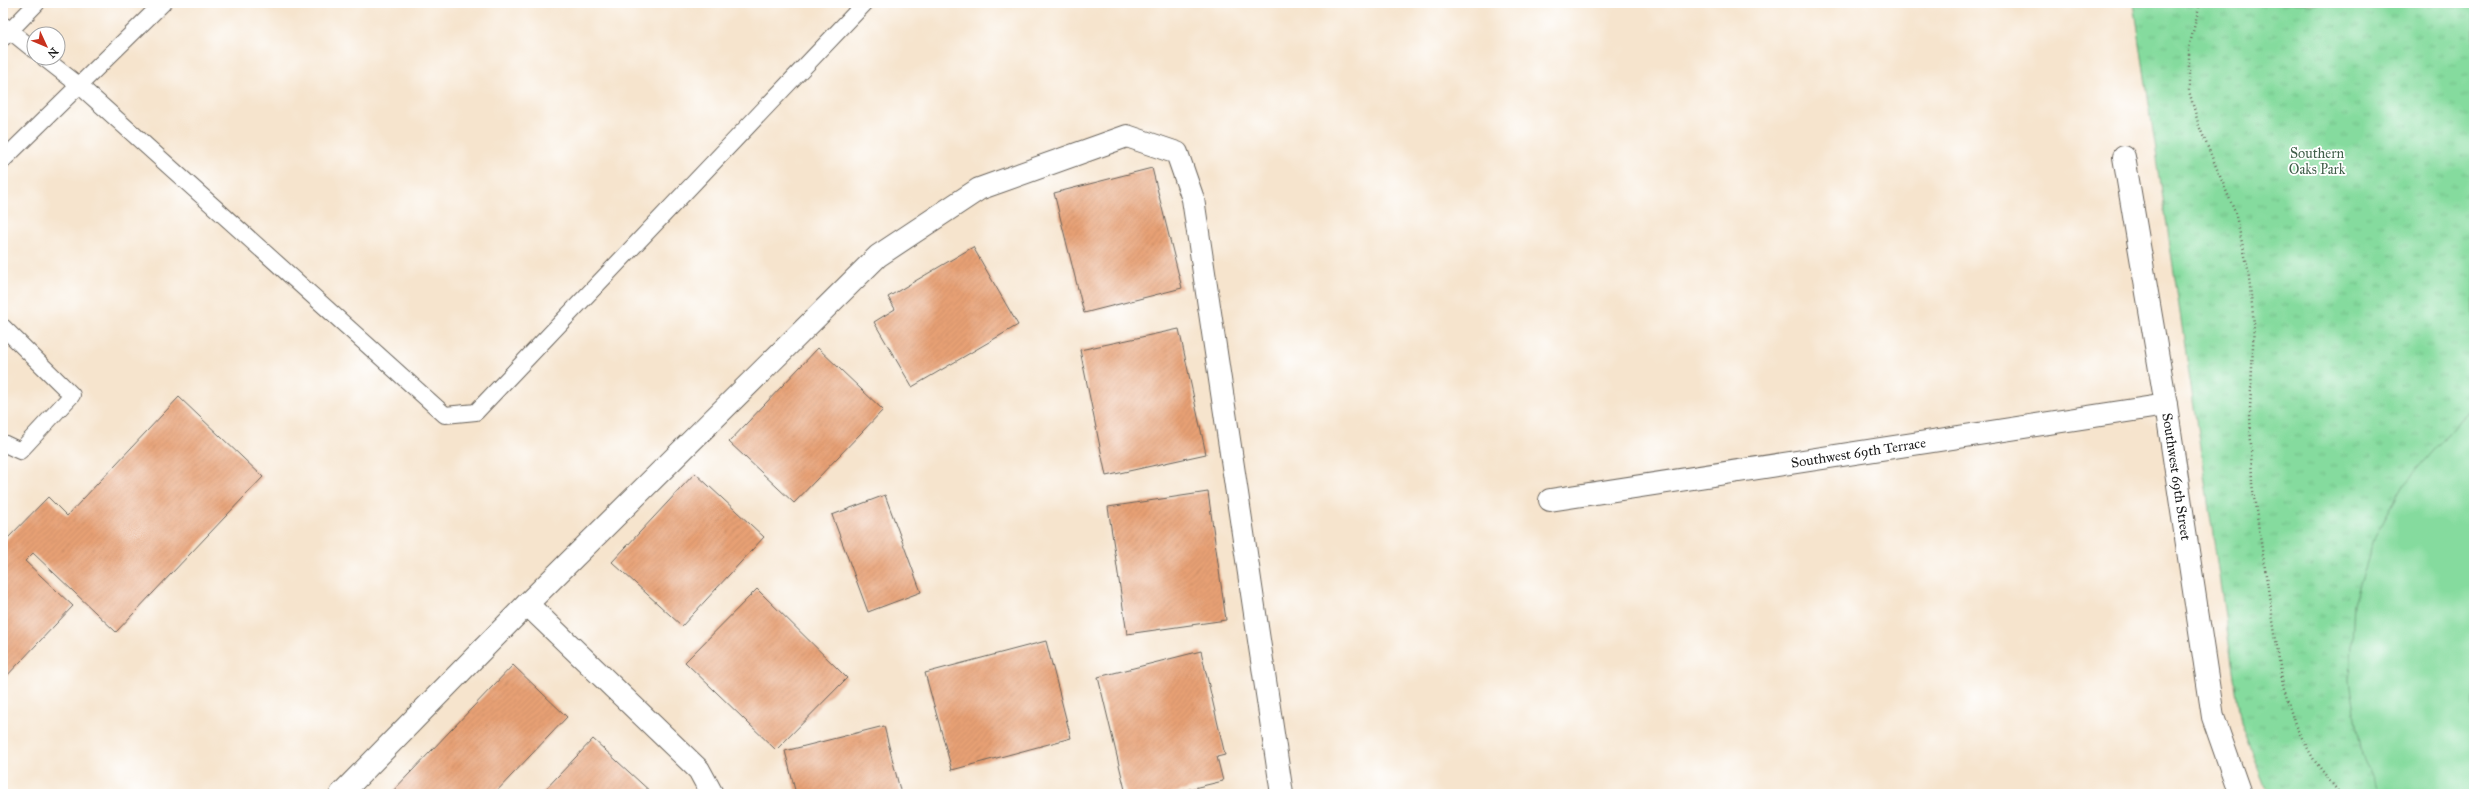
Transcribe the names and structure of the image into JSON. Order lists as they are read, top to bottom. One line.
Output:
{"streets":{"street":["Southwest 69th Terrace","Southwest 69th Street"]},"crossings":[["Southwest 69th Terrace","Southwest 69th Street"]],"parks":["Southern Oaks Park"],"north":"bottom right"}
